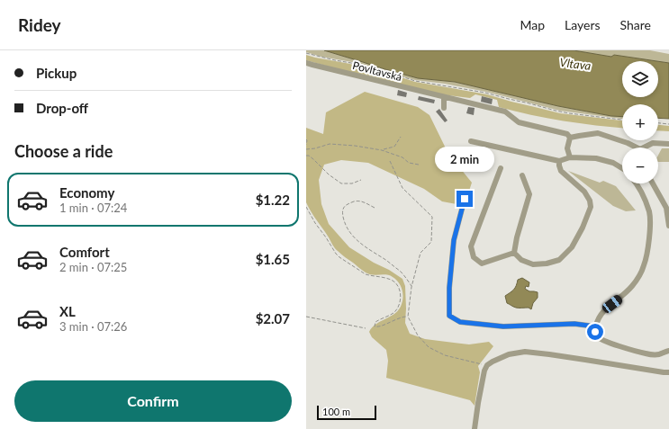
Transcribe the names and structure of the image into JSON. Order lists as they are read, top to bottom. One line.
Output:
{"streets":{"lane":["Povltavská"]},"water":["Vltava"],"scale_bar":"100 m","page":{"header":"Ridey","nav":["Map","Layers","Share"],"banner":["Pickup","Drop-off"],"map_buttons":["+","−"],"heading":"Choose a ride","bubble":"2 min","list":[{"name":"Economy","note":"1 min · 07:24","value":"$1.22"},{"name":"Comfort","note":"2 min · 07:25","value":"$1.65"},{"name":"XL","note":"3 min · 07:26","value":"$2.07"}],"buttons":"Confirm","scale":"100 m"}}
